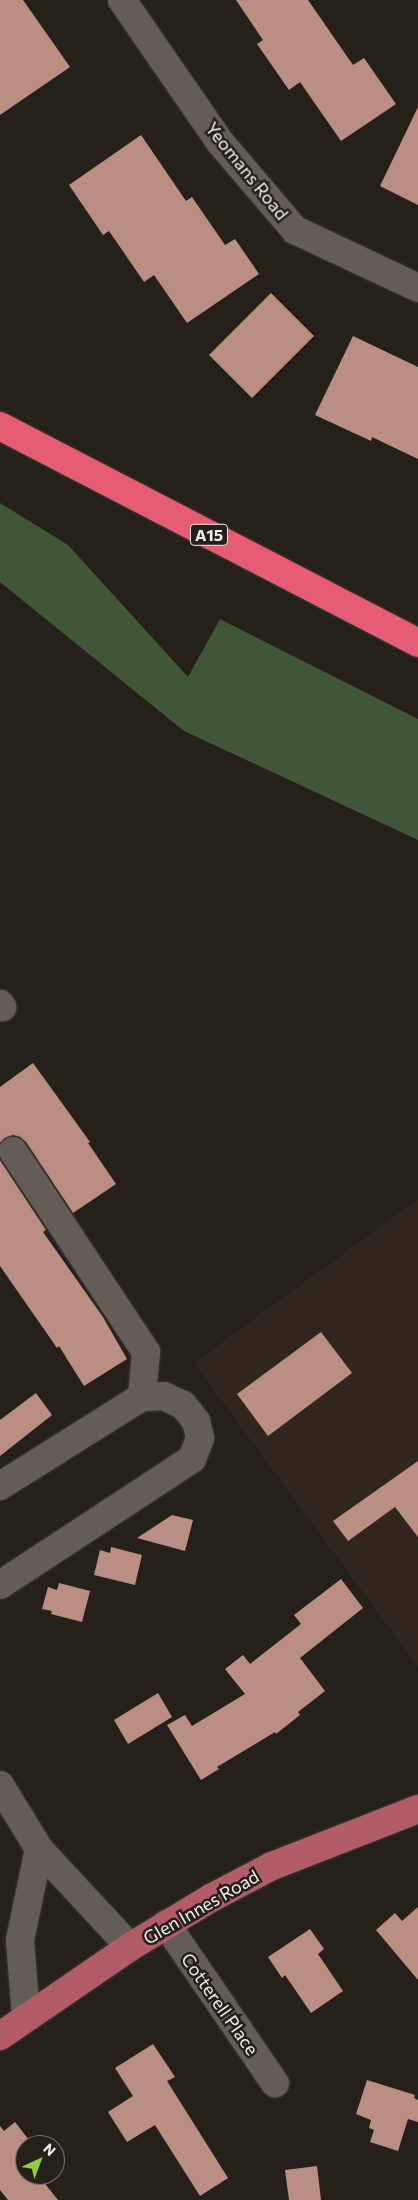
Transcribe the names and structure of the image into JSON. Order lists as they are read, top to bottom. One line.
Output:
{"streets":{"highway":["A15"],"main road":["Glen Innes Road"],"street":["Yeomans Road","Cotterell Place"]},"crossings":[["Glen Innes Road","Cotterell Place"]],"north":"top right"}
